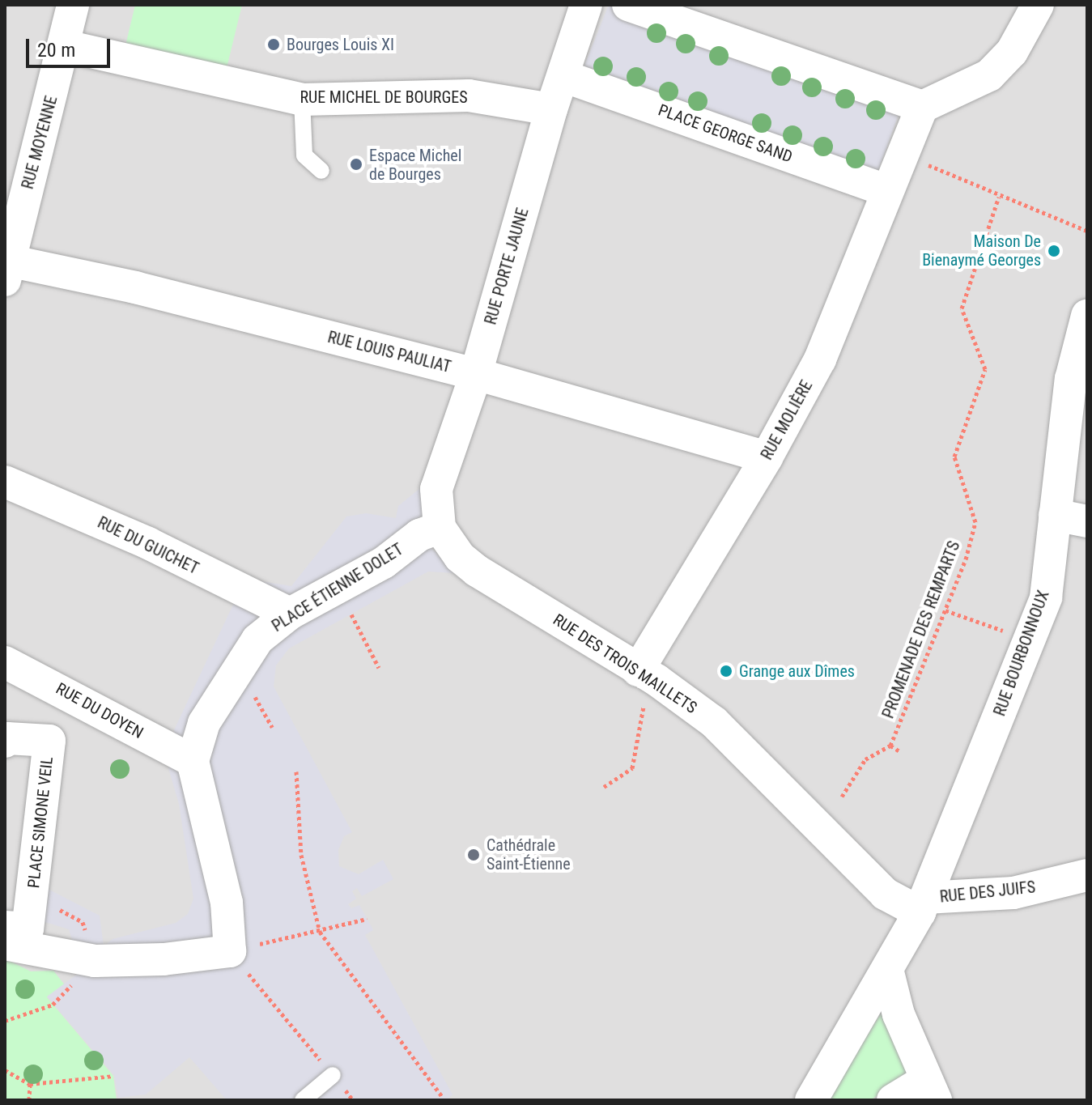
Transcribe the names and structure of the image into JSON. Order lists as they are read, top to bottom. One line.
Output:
{"streets":{"street":["RUE MICHEL DE BOURGES","PLACE GEORGE SAND","RUE MOYENNE","RUE PORTE JAUNE","RUE LOUIS PAULIAT","RUE MOLIÈRE","RUE DU GUICHET","PLACE ÉTIENNE DOLET","RUE BOURBONNOUX","RUE DES TROIS MAILLETS","RUE DU DOYEN","PLACE SIMONE VEIL","RUE DES JUIFS"],"path":["PROMENADE DES REMPARTS"]},"crossings":[["RUE MICHEL DE BOURGES","RUE MOYENNE"],["RUE MICHEL DE BOURGES","RUE PORTE JAUNE"],["PLACE GEORGE SAND","RUE PORTE JAUNE"],["PLACE GEORGE SAND","RUE MOLIÈRE"],["RUE MOYENNE","RUE LOUIS PAULIAT"],["RUE PORTE JAUNE","RUE LOUIS PAULIAT"],["RUE PORTE JAUNE","PLACE ÉTIENNE DOLET"],["RUE PORTE JAUNE","RUE DES TROIS MAILLETS"],["RUE LOUIS PAULIAT","RUE MOLIÈRE"],["RUE MOLIÈRE","RUE DES TROIS MAILLETS"],["RUE DU GUICHET","PLACE ÉTIENNE DOLET"],["PLACE ÉTIENNE DOLET","RUE DES TROIS MAILLETS"],["PLACE ÉTIENNE DOLET","RUE DU DOYEN"],["RUE BOURBONNOUX","RUE DES TROIS MAILLETS"],["RUE BOURBONNOUX","RUE DES JUIFS"],["RUE DES TROIS MAILLETS","RUE DES JUIFS"]],"places":["Bourges Louis XI","Espace Michel de Bourges","Maison De Bienaymé Georges","Grange aux Dîmes","Cathédrale Saint-Étienne"],"scale_bar":"20 m"}
